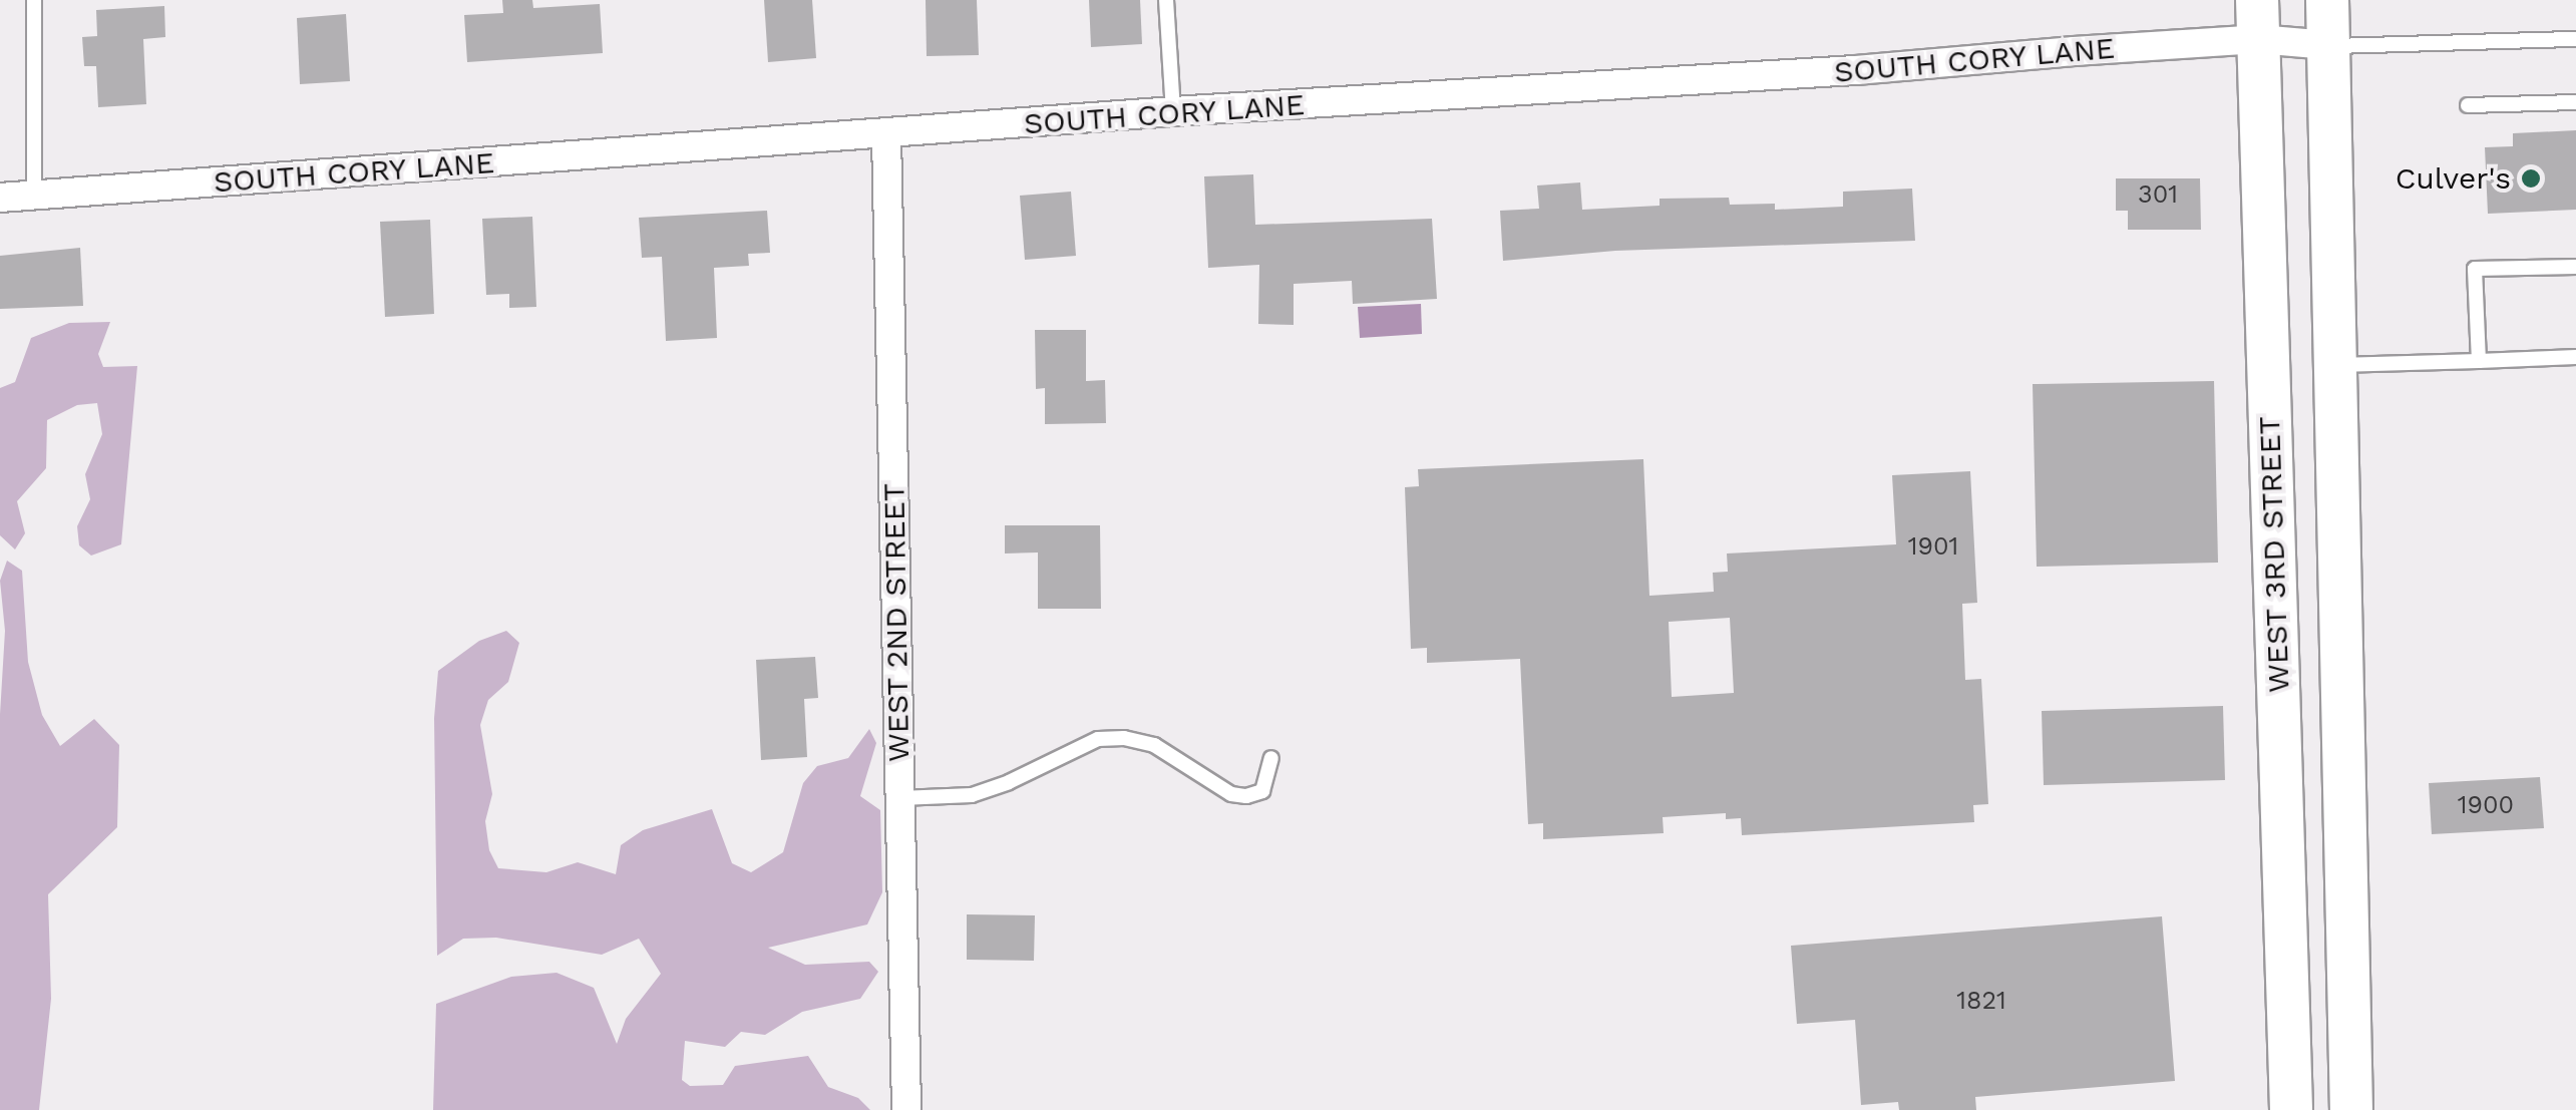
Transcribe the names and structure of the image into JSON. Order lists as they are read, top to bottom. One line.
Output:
{"streets":{"main road":["WEST 3RD STREET"],"street":["SOUTH CORY LANE","WEST 2ND STREET"]},"crossings":[["SOUTH CORY LANE","WEST 3RD STREET"],["SOUTH CORY LANE","WEST 2ND STREET"]],"places":["Culver's"],"house_numbers":["301","1901","1900","1821"]}
